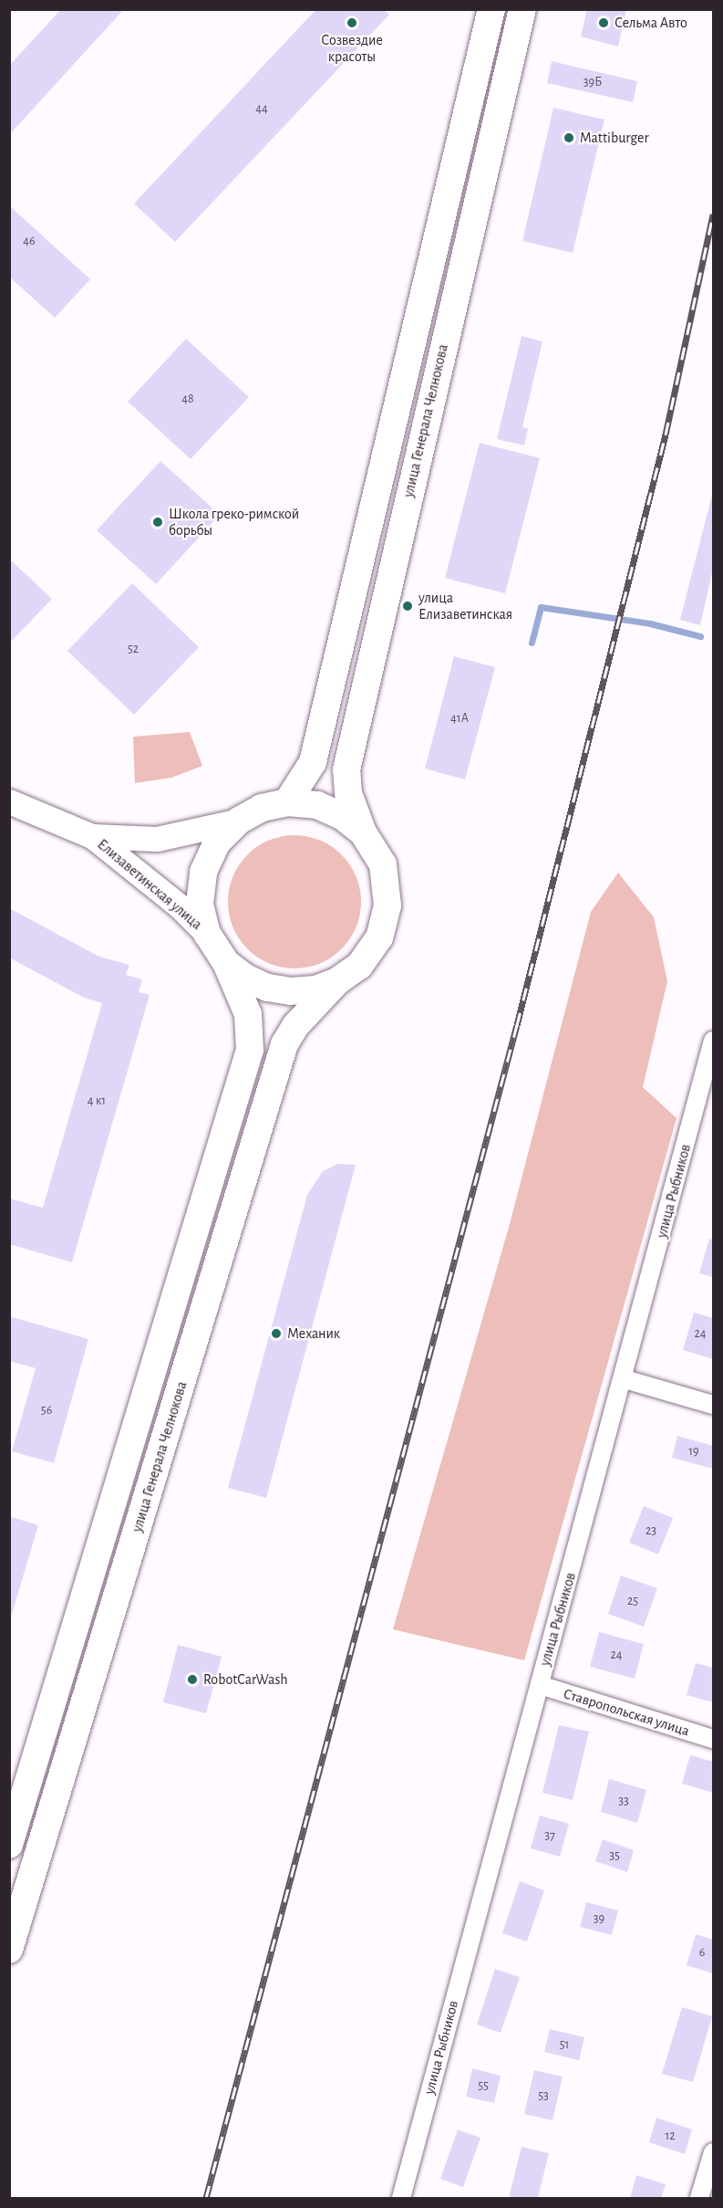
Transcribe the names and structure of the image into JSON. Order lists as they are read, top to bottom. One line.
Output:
{"streets":{"main road":["улица Генерала Челнокова","Елизаветинская улица"],"street":["улица Рыбников","Ставропольская улица"]},"crossings":[["улица Генерала Челнокова","Елизаветинская улица"],["улица Рыбников","Ставропольская улица"]],"places":["Созвездие красоты","Сельма Авто","Mattiburger","Школа греко-римской борьбы","улица Елизаветинская","Механик","RobotCarWash"],"house_numbers":["39Б","44","46","48","52","41А","4 к1","24","56","19","23","25","24","33","37","35","39","6","51","55","53","12"]}
